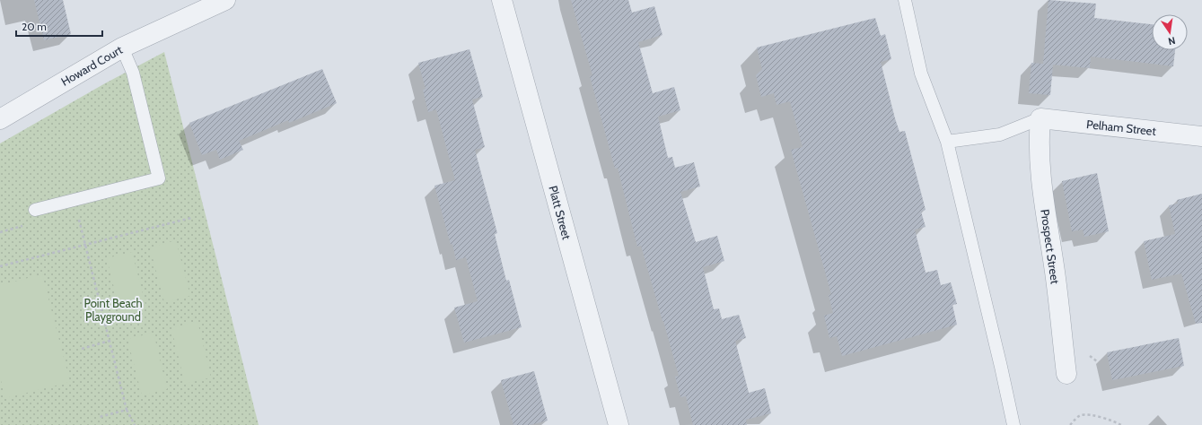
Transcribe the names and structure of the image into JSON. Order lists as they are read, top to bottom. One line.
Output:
{"streets":{"street":["Howard Court","Pelham Street","Platt Street","Prospect Street"]},"crossings":[["Pelham Street","Prospect Street"]],"parks":["Point Beach Playground"],"scale_bar":"20 m","north":"bottom"}
